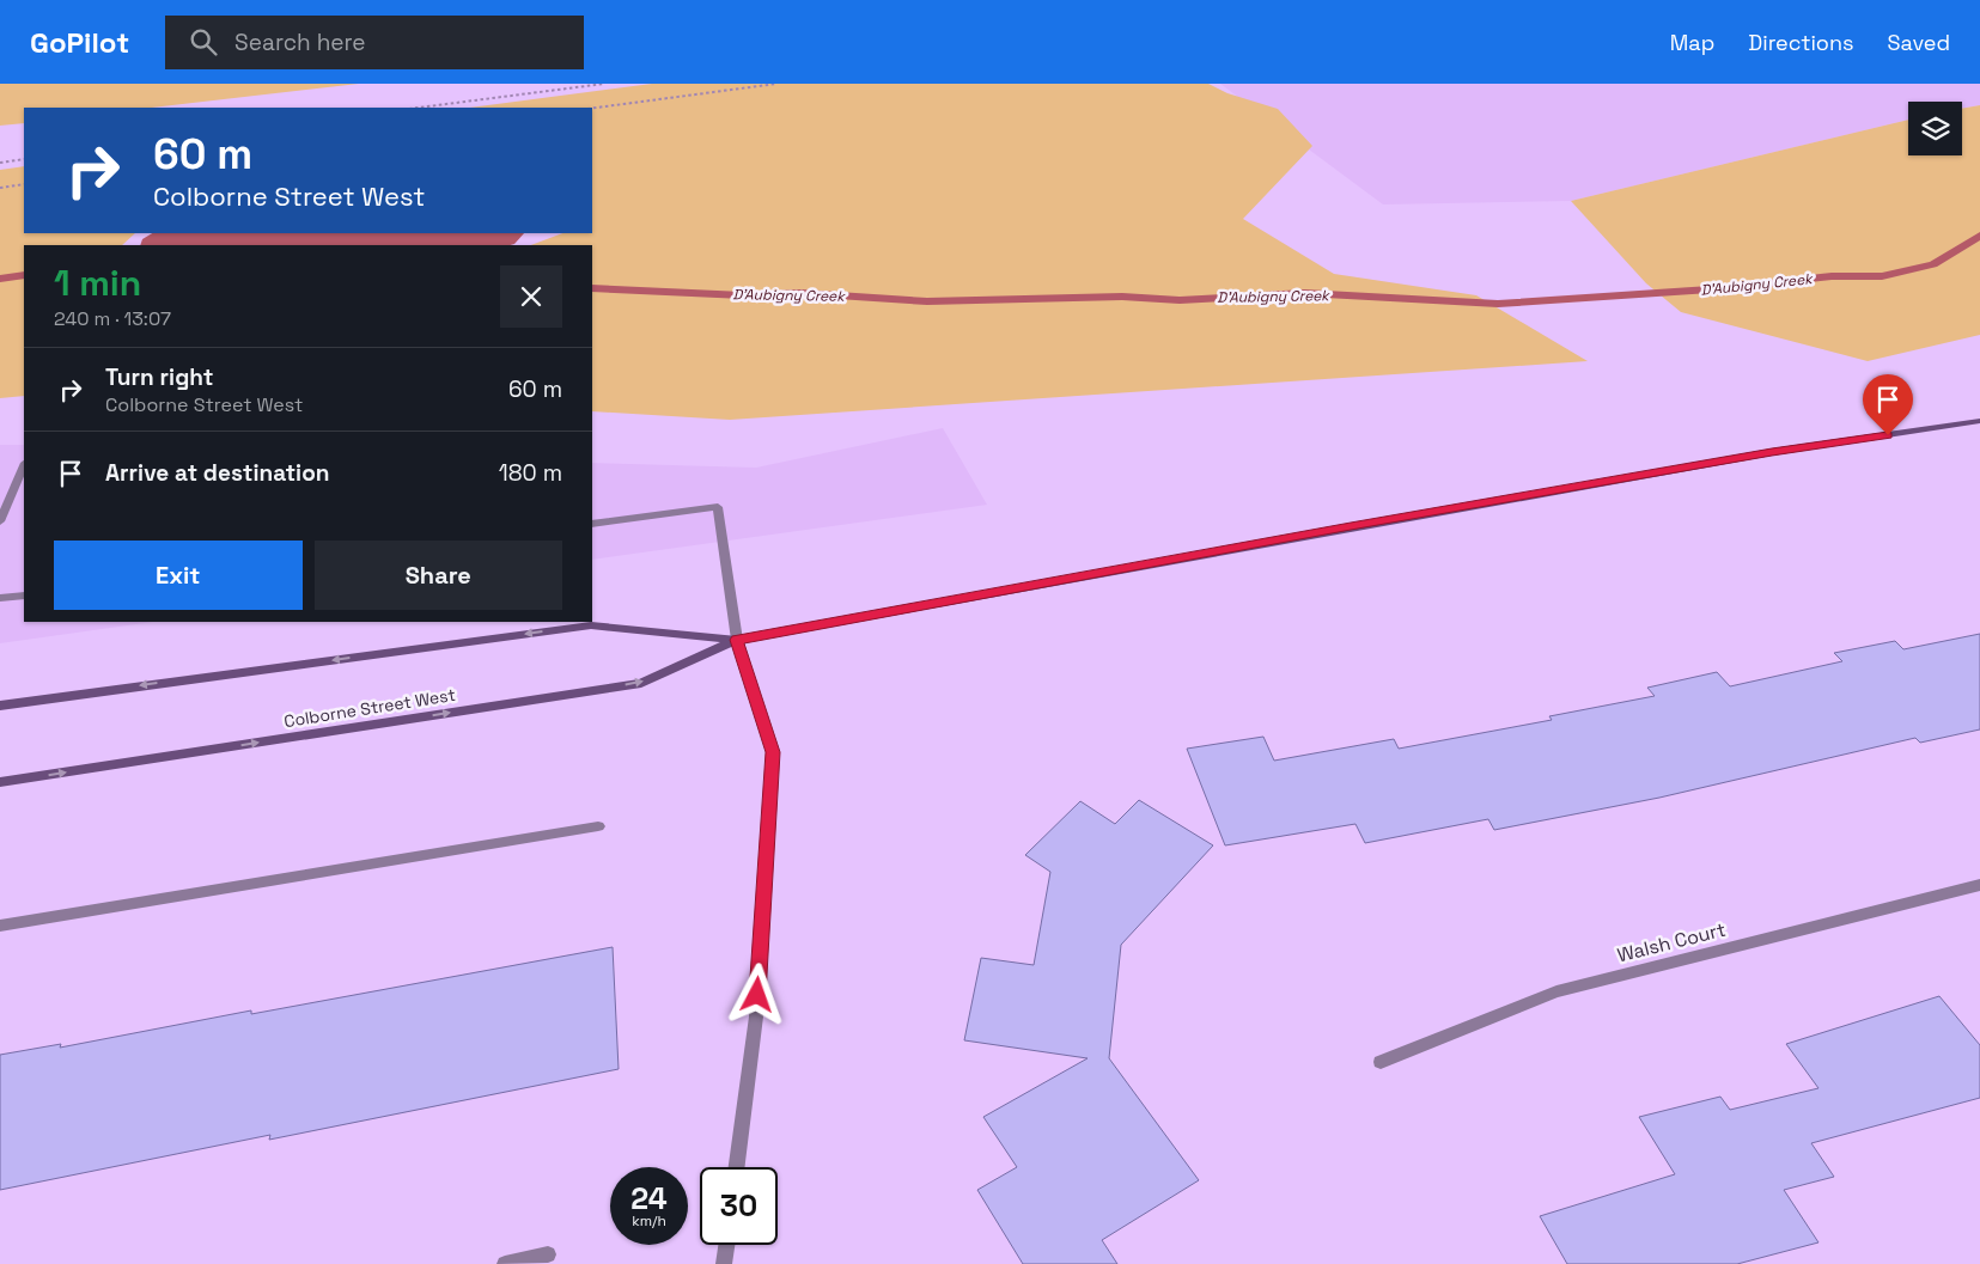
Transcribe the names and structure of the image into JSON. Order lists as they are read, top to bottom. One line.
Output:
{"streets":{"main road":["Colborne Street West"],"street":["Walsh Court"]},"water":["D'Aubigny Creek"],"page":{"header":"GoPilot","search":"Search here","nav":["Map","Directions","Saved"],"turn":["60 m","Colborne Street West"],"heading":["1 min","240 m · 13:07"],"list":[{"name":"Turn right","note":"Colborne Street West","value":"60 m"},{"name":"Arrive at destination","value":"180 m"}],"buttons":["Exit","Share"],"speed":"24 km/h","limit":"30"}}
